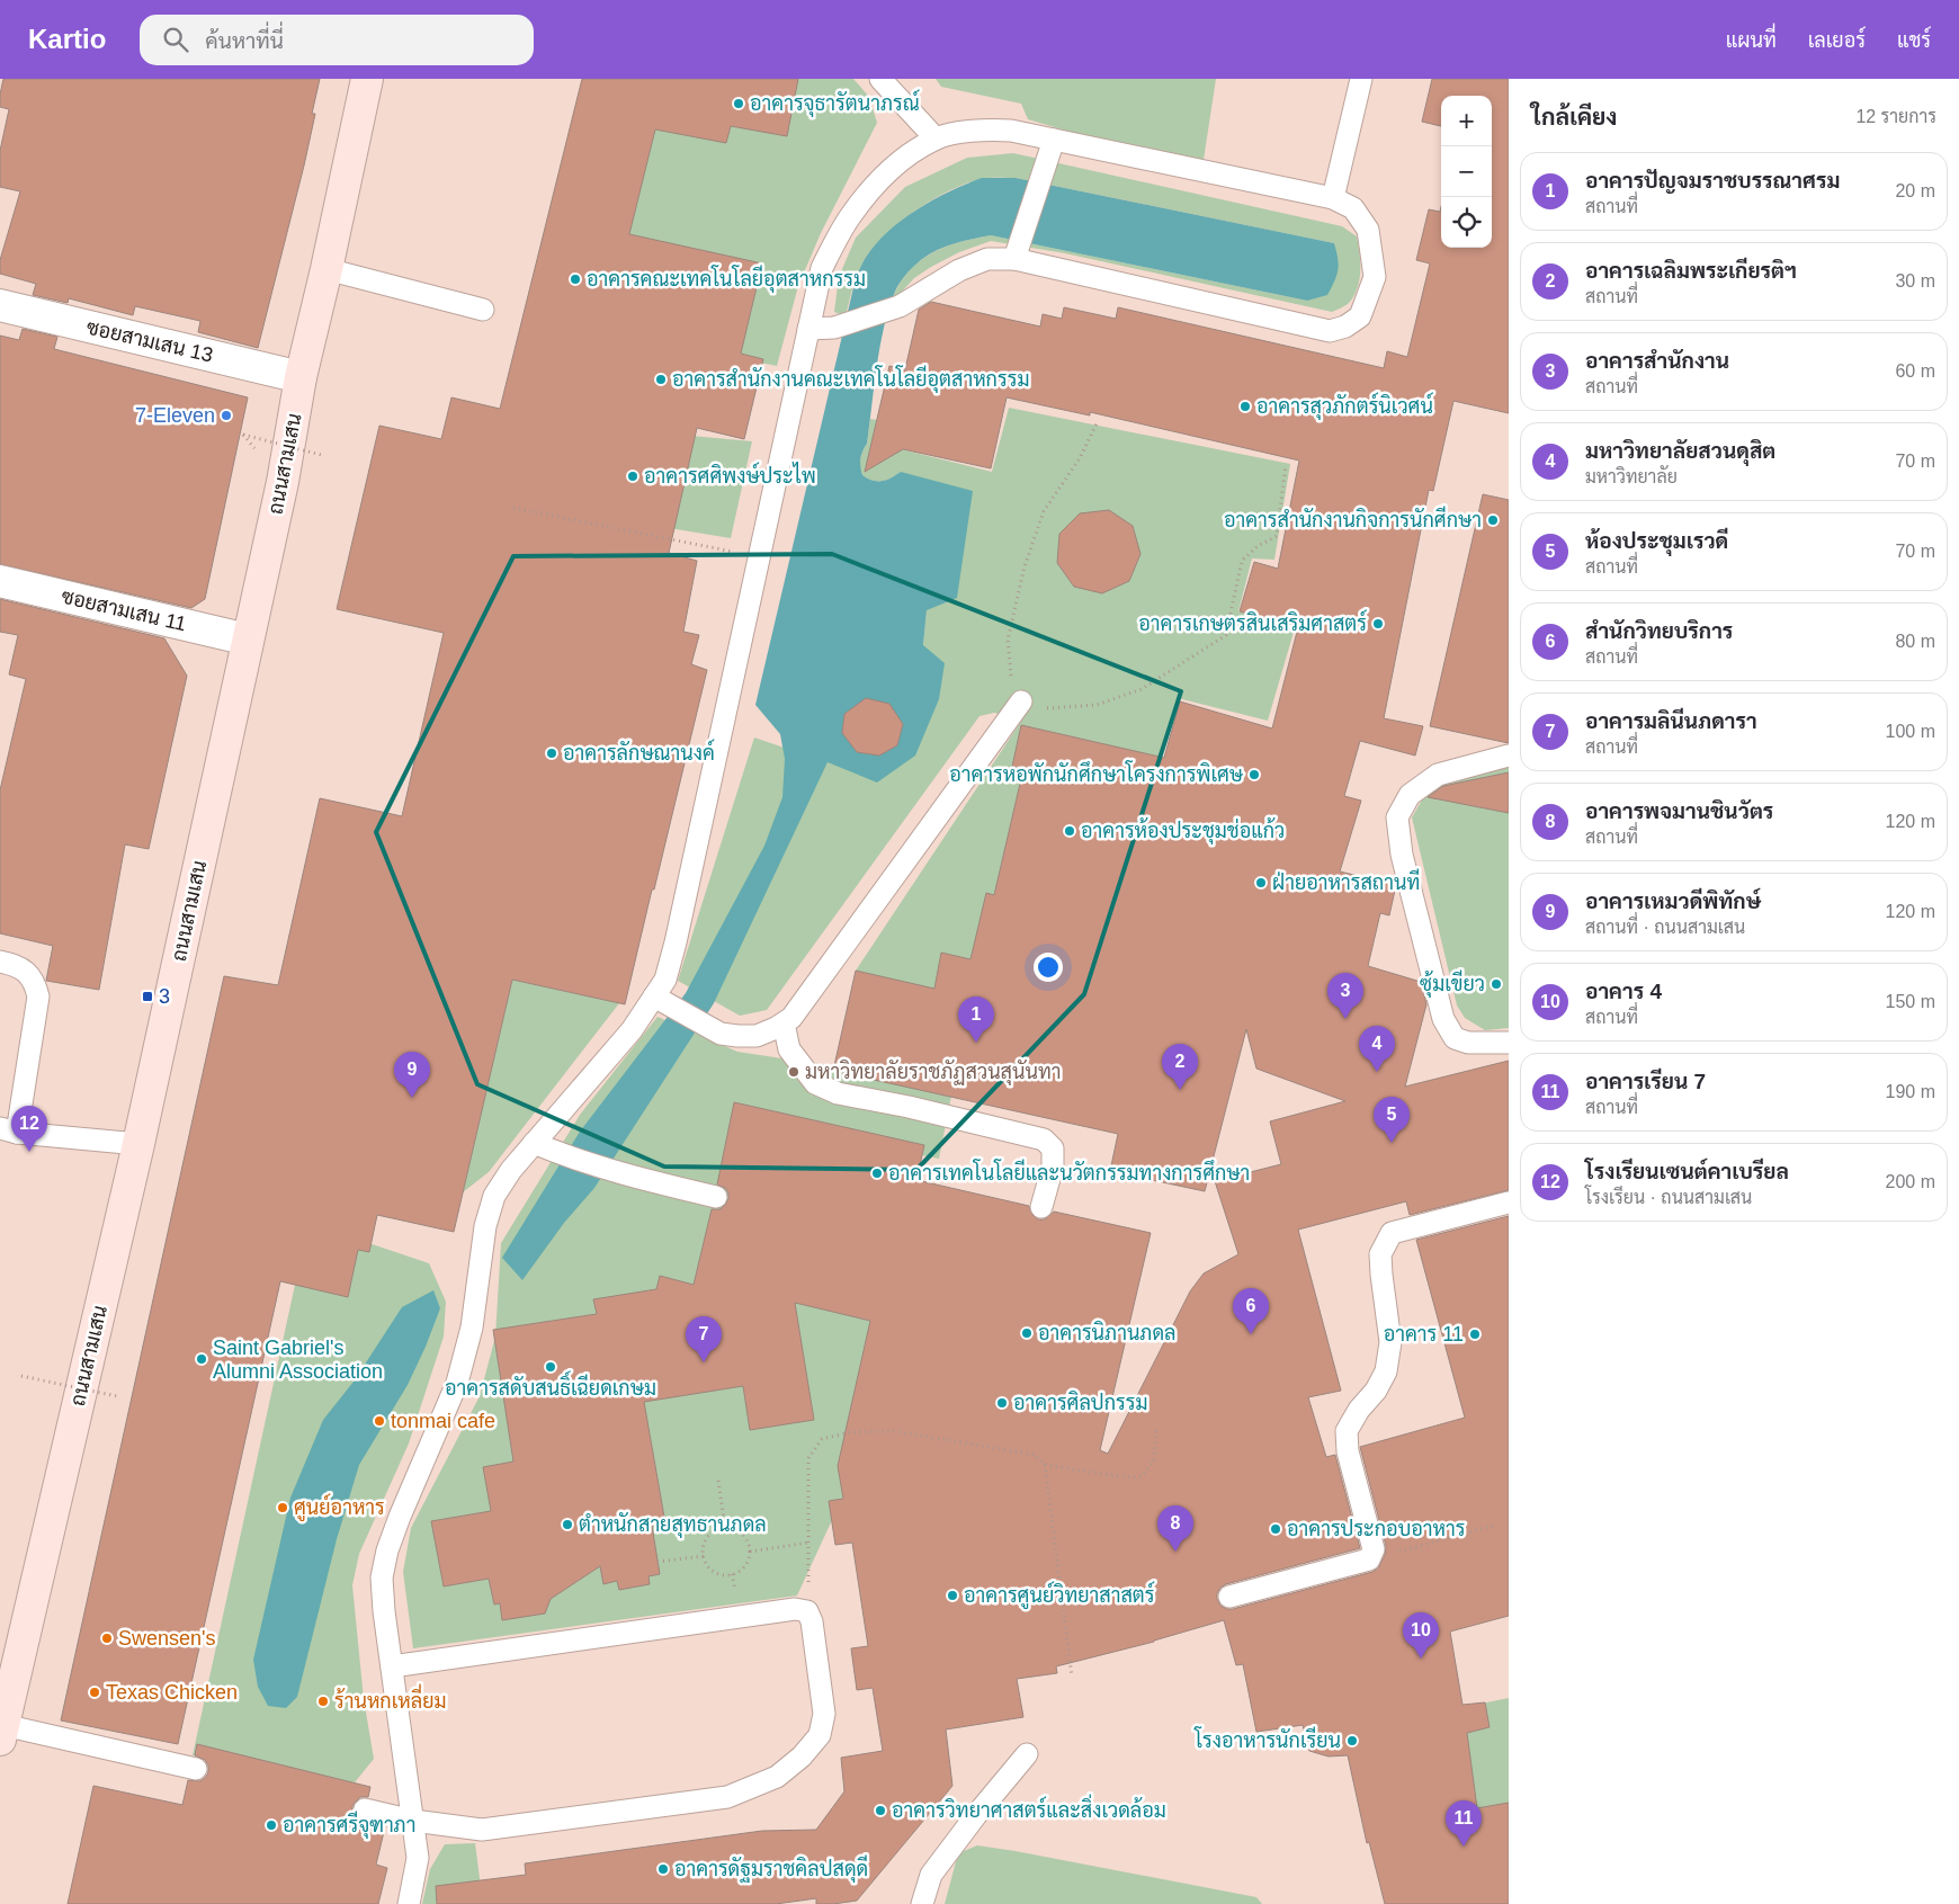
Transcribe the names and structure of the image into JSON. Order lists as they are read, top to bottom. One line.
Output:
{"streets":{"main road":["ถนนสามเสน"],"street":["ซอยสามเสน 13","ซอยสามเสน 11"]},"crossings":[["ซอยสามเสน 13","ถนนสามเสน"],["ถนนสามเสน","ซอยสามเสน 11"]],"places":{"other":["อาคารจุธารัตนาภรณ์","อาคารคณะเทคโนโลยีอุตสาหกรรม","อาคารสำนักงานคณะเทคโนโลยีอุตสาหกรรม","อาคารสุวภักตร์นิเวศน์","7-Eleven","อาคารศศิพงษ์ประไพ","อาคารสำนักงานกิจการนักศีกษา","อาคารเกษตรสินเสริมศาสตร์","อาคารลักษณานงค์","อาคารหอพักนักศึกษาโครงการพิเศษ","อาคารห้องประชุมช่อแก้ว","ฝ่ายอาหารสถานที","ซุ้มเขียว","มหาวิทยาลัยราชภัฏสวนสุนันทา","อาคารเทคโนโลยีและนวัตกรรมทางการศึกษา","อาคารนิภานภดล","อาคาร 11","Saint Gabriel's Alumni Association","อาคารสดับสนธิ์เฉียดเกษม","อาคารศิลปกรรม","tonmai cafe","ศูนย์อาหาร","ตำหนักสายสุทธานภดล","อาคารประกอบอาหาร","อาคารศูนย์วิทยาสาสตร์","Swensen's","Texas Chicken","ร้านหกเหลี่ยม","โรงอาหารนักเรียน","อาคารวิทยาศาสตร์และสิ่งเวดล้อม","อาคารศรีจุฑาภา","อาคารดัฐมราชคิลปสดุดี"],"transit":["3"]},"page":{"header":"Kartio","search":"ค้นหาที่นี่","nav":["แผนที่","เลเยอร์","แชร์"],"heading":["ใกล้เคียง","12 รายการ"],"map_buttons":["+","−"],"list":[{"mark":"1","name":"อาคารปัญจมราชบรรณาศรม","note":"สถานที่","value":"20 m"},{"mark":"2","name":"อาคารเฉลิมพระเกียรติฯ","note":"สถานที่","value":"30 m"},{"mark":"3","name":"อาคารสำนักงาน","note":"สถานที่","value":"60 m"},{"mark":"4","name":"มหาวิทยาลัยสวนดุสิต","note":"มหาวิทยาลัย","value":"70 m"},{"mark":"5","name":"ห้องประชุมเรวดี","note":"สถานที่","value":"70 m"},{"mark":"6","name":"สำนักวิทยบริการ","note":"สถานที่","value":"80 m"},{"mark":"7","name":"อาคารมลินีนภดารา","note":"สถานที่","value":"100 m"},{"mark":"8","name":"อาคารพจมานชินวัตร","note":"สถานที่","value":"120 m"},{"mark":"9","name":"อาคารเหมวดีพิทักษ์","note":"สถานที่ · ถนนสามเสน","value":"120 m"},{"mark":"10","name":"อาคาร 4","note":"สถานที่","value":"150 m"},{"mark":"11","name":"อาคารเรียน 7","note":"สถานที่","value":"190 m"},{"mark":"12","name":"โรงเรียนเซนต์คาเบรียล","note":"โรงเรียน · ถนนสามเสน","value":"200 m"}],"pins":["3","1","4","2","9","5","12","6","7","8","10","11"]}}
